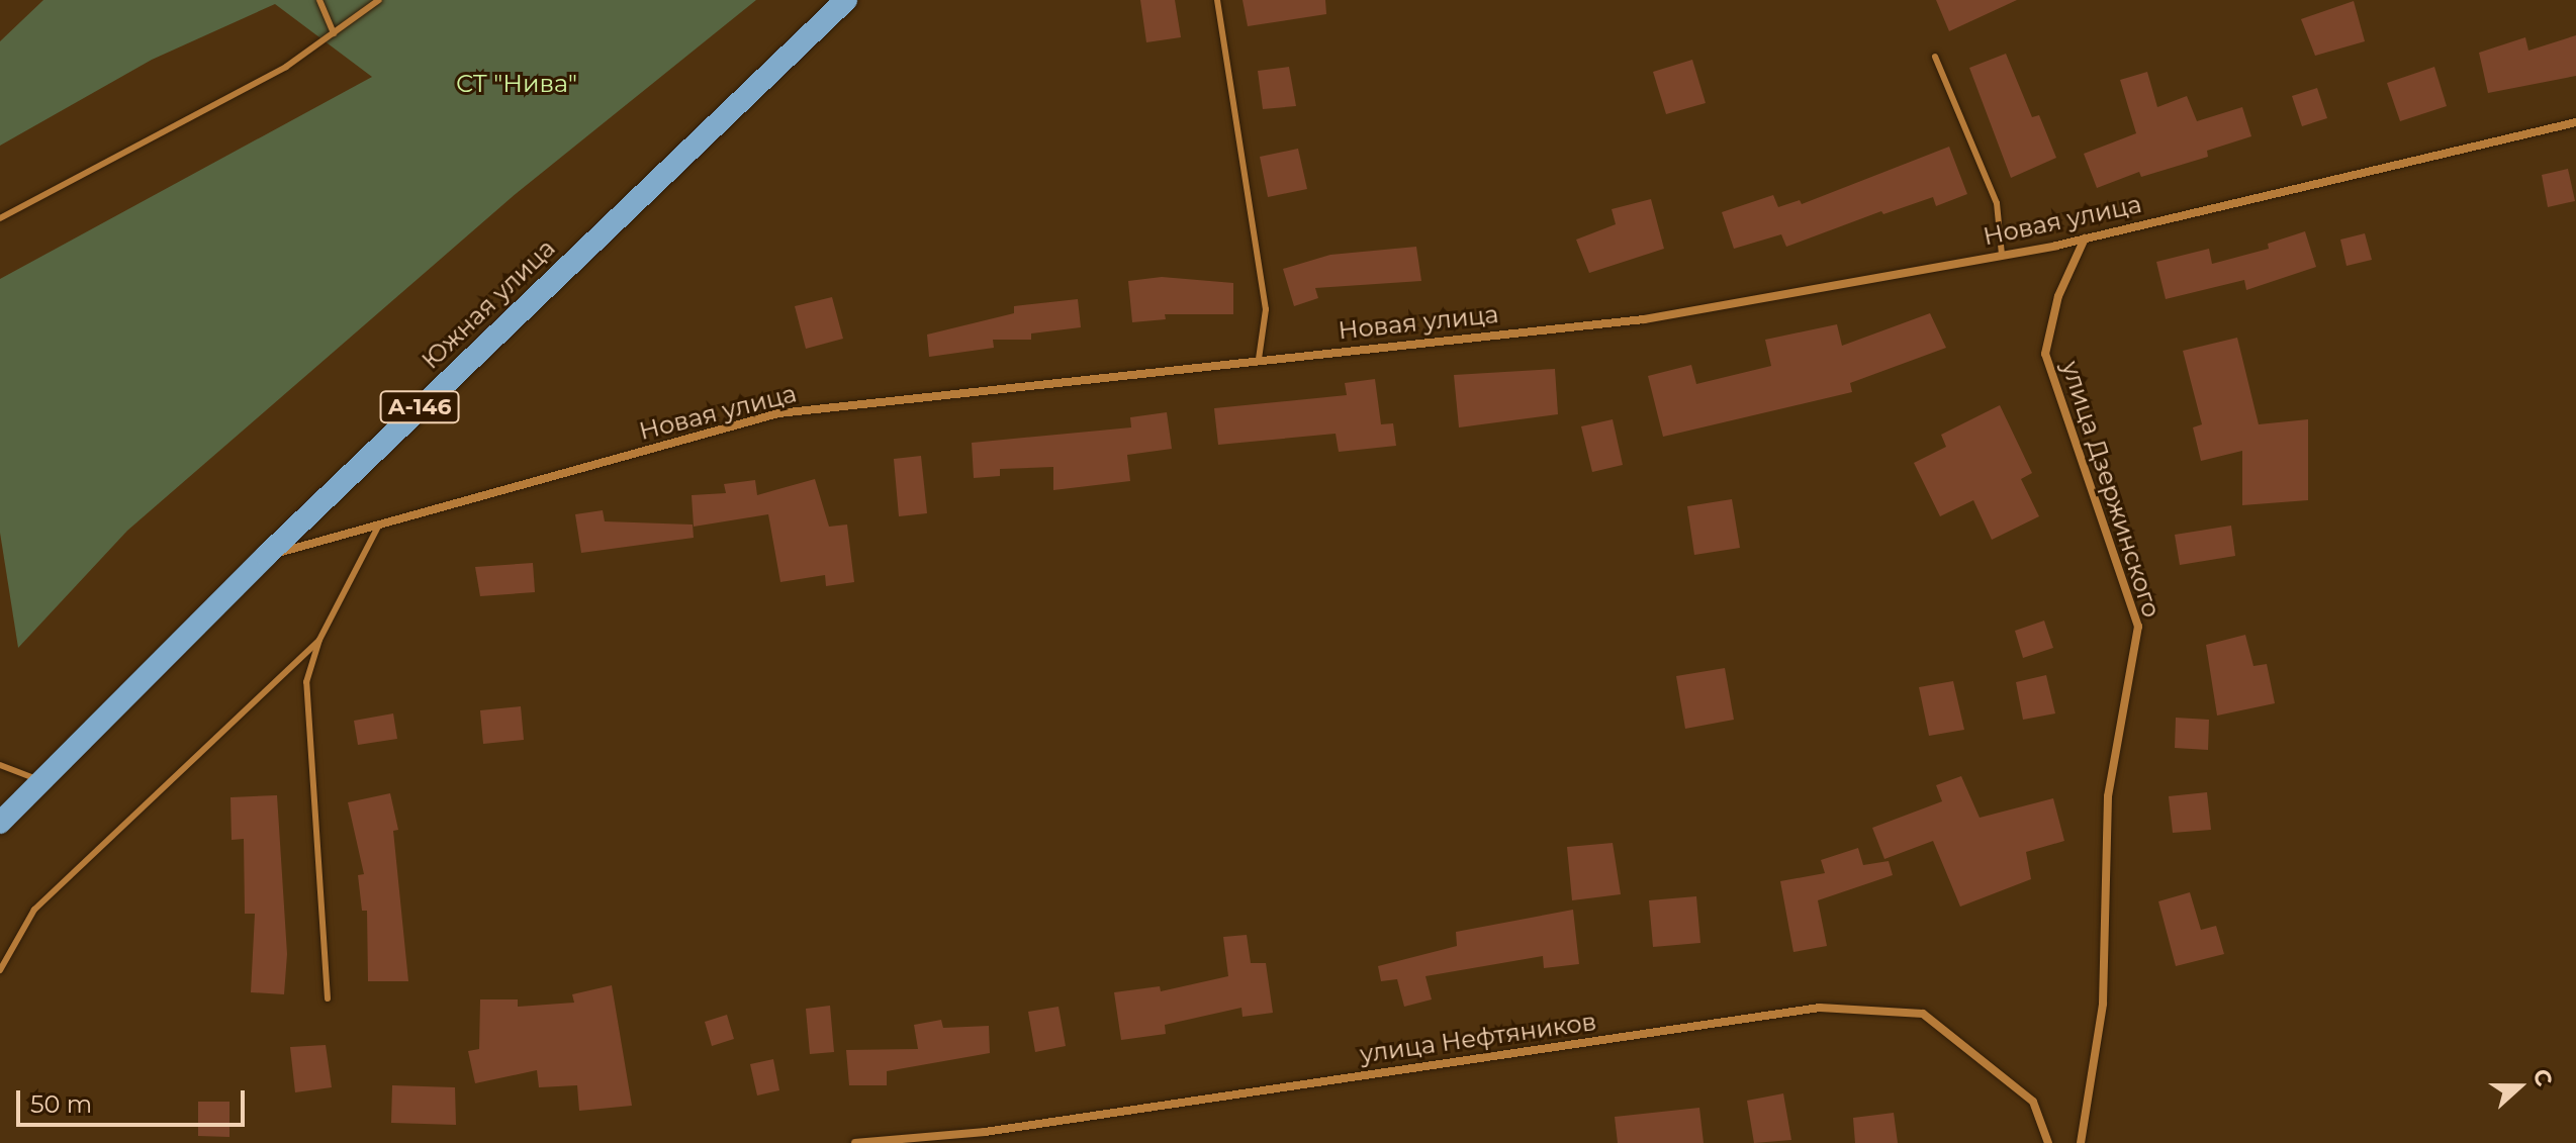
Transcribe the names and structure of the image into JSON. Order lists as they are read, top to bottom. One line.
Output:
{"streets":{"highway":["Южная улица","А-146"],"street":["Новая улица","улица Дзержинского","улица Нефтяников"]},"crossings":[["Новая улица","Южная улица"],["Новая улица","улица Дзержинского"]],"parks":["СТ \"Нива\""],"scale_bar":"50 m","north":"right"}
